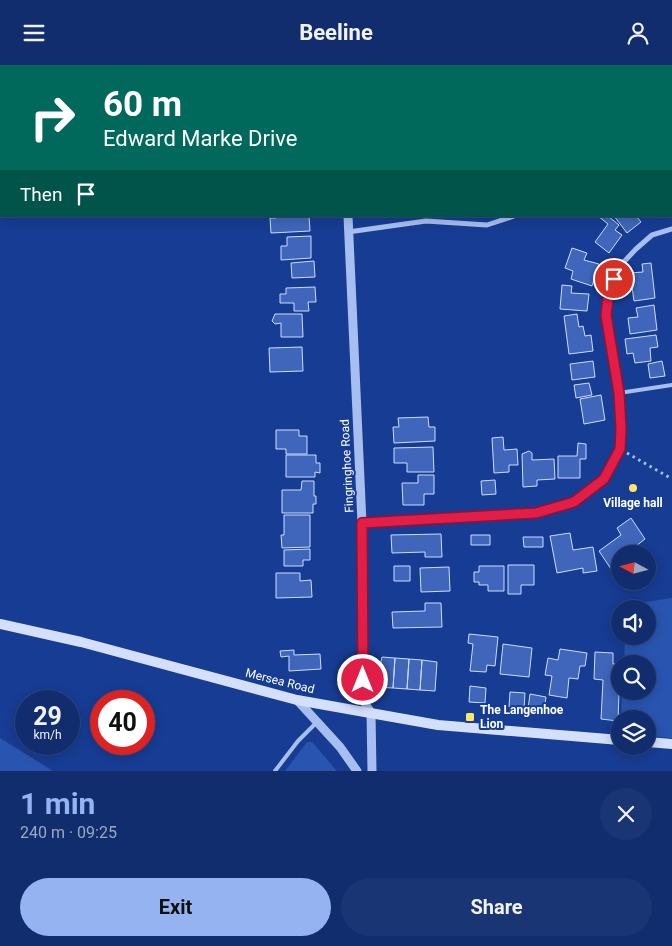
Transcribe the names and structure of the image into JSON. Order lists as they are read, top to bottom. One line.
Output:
{"streets":{"main road":["Mersea Road"],"street":["Fingringhoe Road"]},"crossings":[["Fingringhoe Road","Mersea Road"]],"places":{"other":["Village hall"],"transit":["The Langenhoe Lion"]},"north":"left","page":{"header":"Beeline","turn":["60 m","Edward Marke Drive"],"then":"Then","speed":"29 km/h","limit":"40","heading":["1 min","240 m · 09:25"],"buttons":["Exit","Share"]}}
